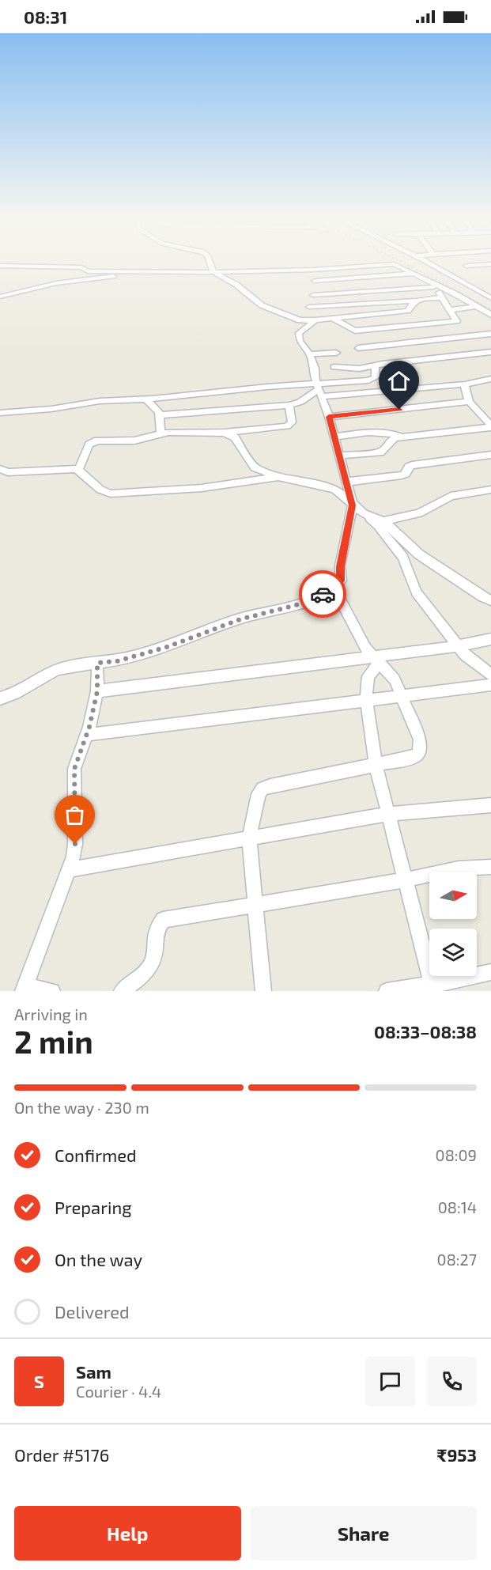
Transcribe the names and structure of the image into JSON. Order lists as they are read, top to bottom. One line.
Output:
{"north":"right","page":{"status":"08:31","heading":["2 min","Arriving in","08:33–08:38"],"panel":["Sam","Courier · 4.4","Order #5176","₹953"],"bar":"On the way · 230 m","list":[["Confirmed","08:09"],["Preparing","08:14"],["On the way","08:27"],"Delivered"],"round":"S","buttons":["Help","Share"]}}
